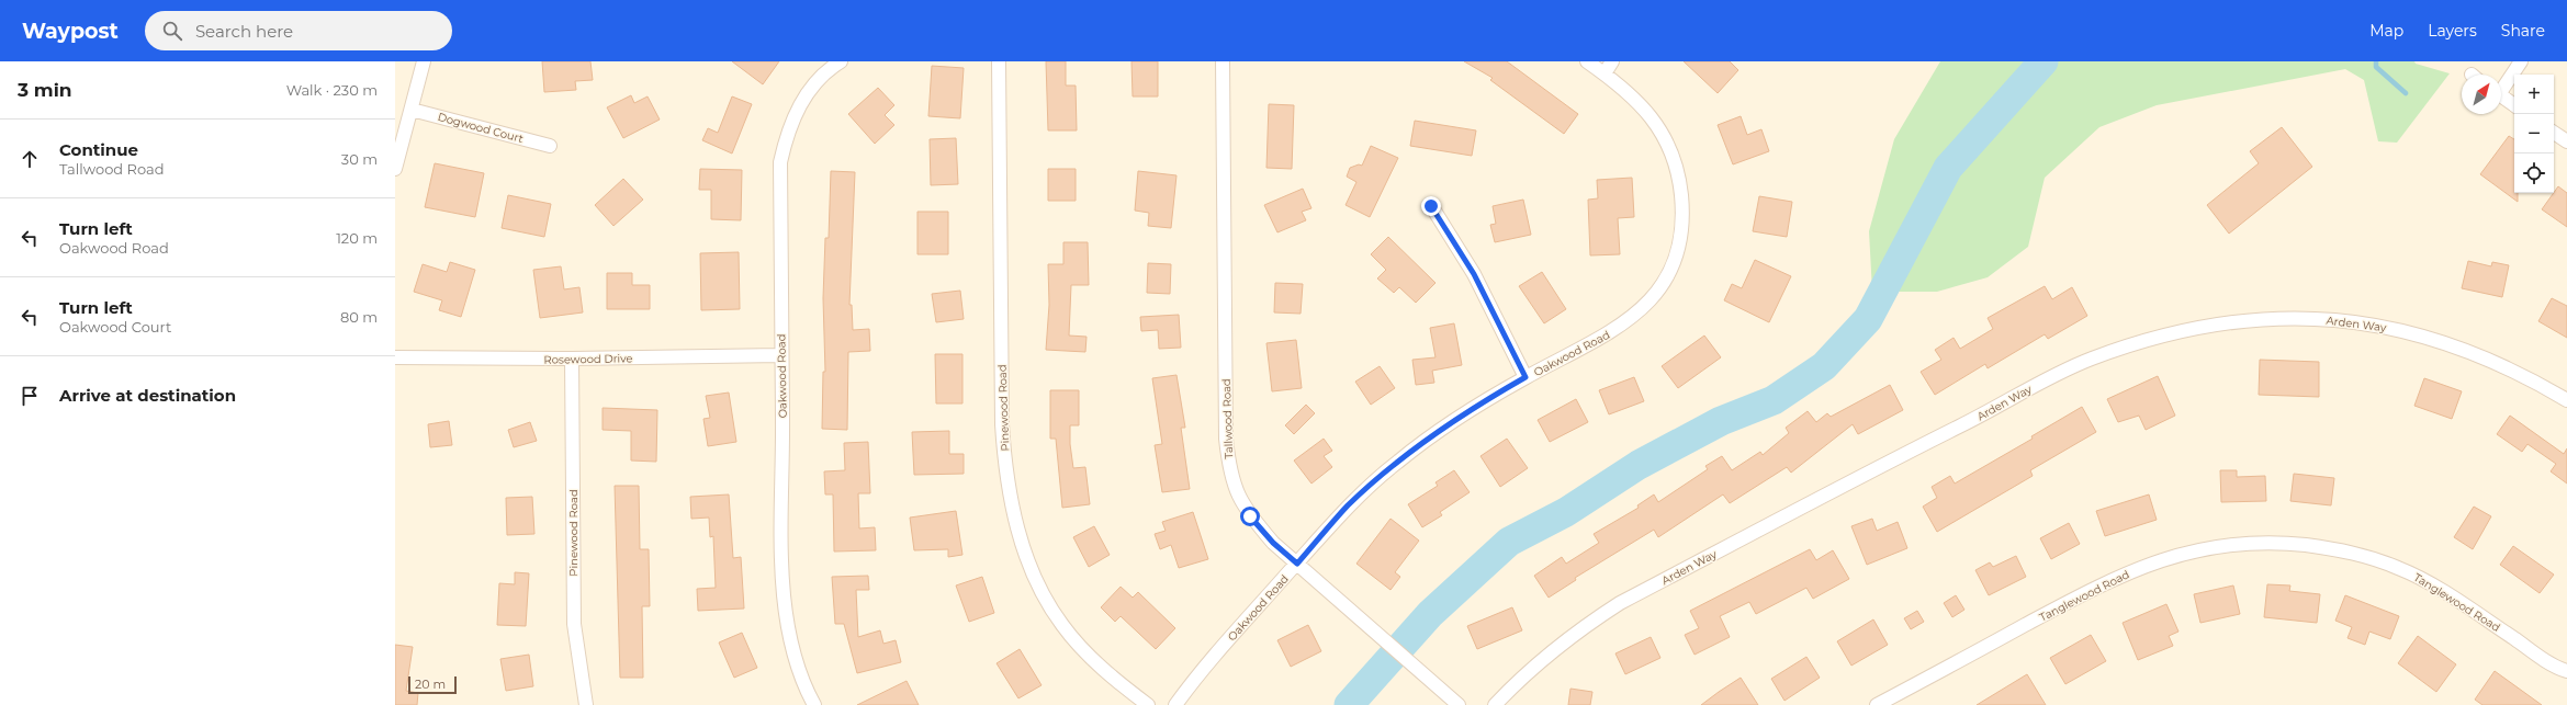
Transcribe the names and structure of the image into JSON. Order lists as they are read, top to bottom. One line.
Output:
{"streets":{"street":["Dogwood Court","Arden Way","Oakwood Road","Rosewood Drive","Pinewood Road","Tallwood Road","Tanglewood Road"]},"crossings":[["Oakwood Road","Rosewood Drive"],["Oakwood Road","Tallwood Road"],["Rosewood Drive","Pinewood Road"]],"scale_bar":"20 m","north":"top right","page":{"header":"Waypost","search":"Search here","nav":["Map","Layers","Share"],"heading":["3 min","Walk · 230 m"],"map_buttons":["+","−"],"list":[["Continue","Tallwood Road","30 m"],["Turn left","Oakwood Road","120 m"],["Turn left","Oakwood Court","80 m"],"Arrive at destination"],"scale":"20 m"}}
